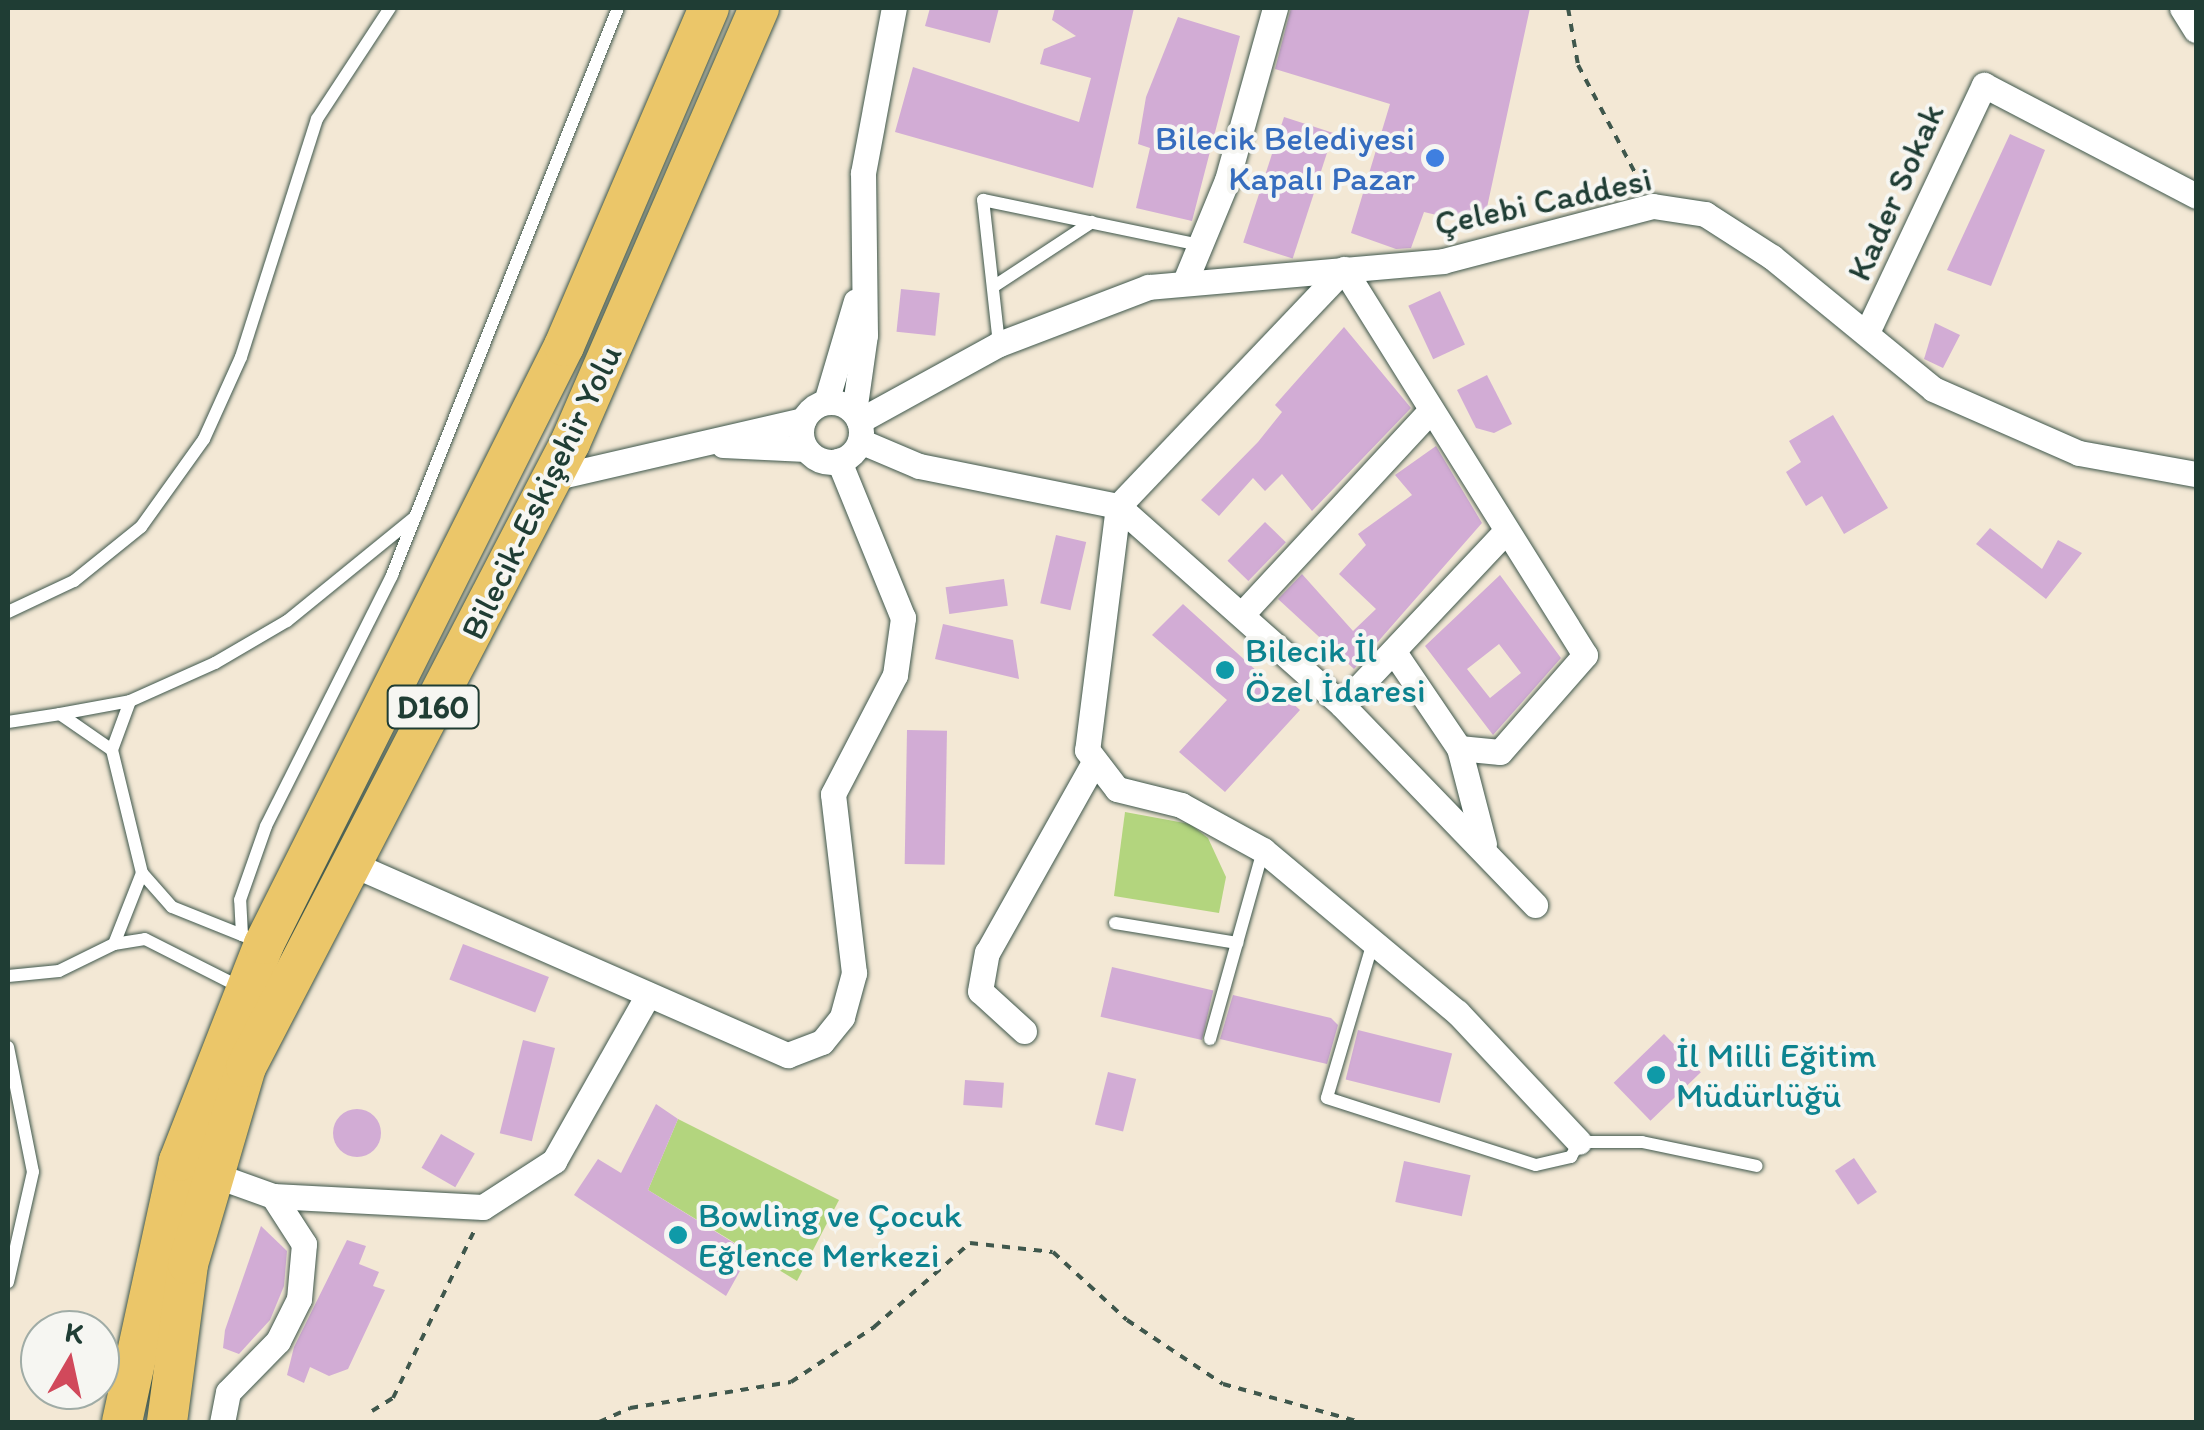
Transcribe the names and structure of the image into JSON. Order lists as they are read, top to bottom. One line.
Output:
{"streets":{"main road":["Bilecik-Eskişehir Yolu","D160"],"street":["Kader Sokak","Çelebi Caddesi"]},"crossings":[["Kader Sokak","Çelebi Caddesi"]],"places":["Bilecik Belediyesi Kapalı Pazar","Bilecik İl Özel İdaresi","İl Milli Eğitim Müdürlüğü","Bowling ve Çocuk Eğlence Merkezi"],"north":"top"}
